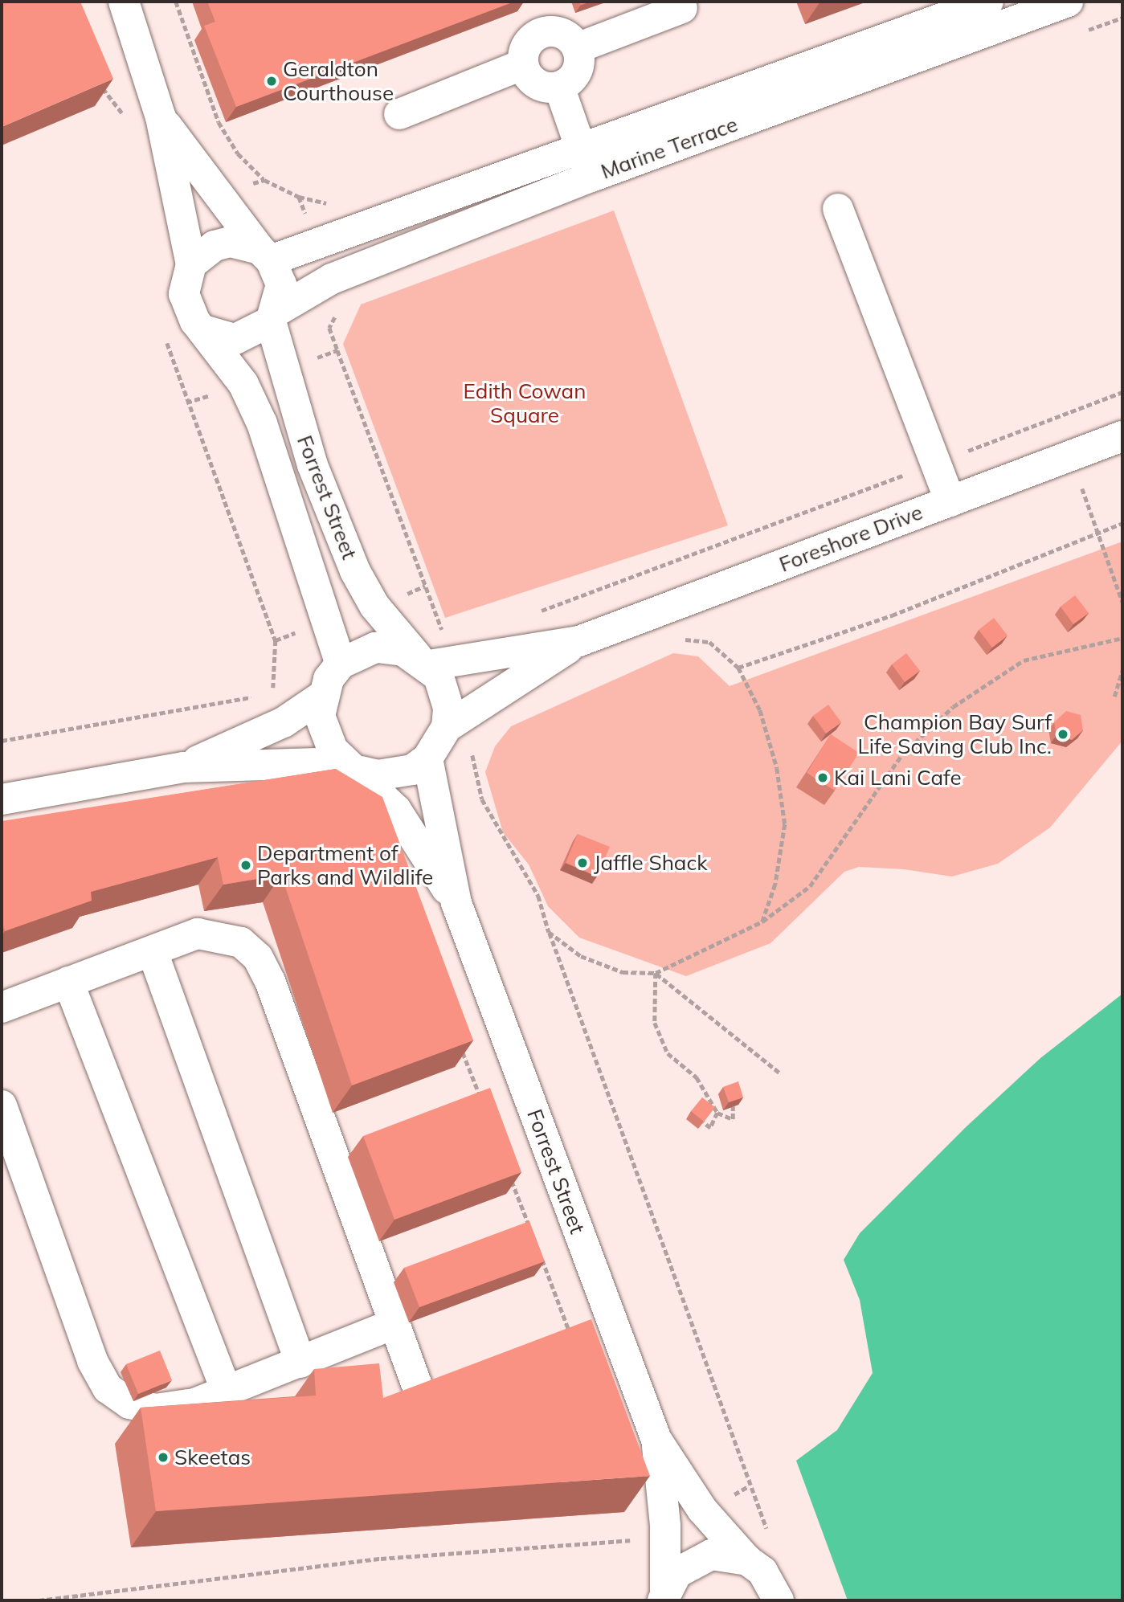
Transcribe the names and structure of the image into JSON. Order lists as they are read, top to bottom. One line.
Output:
{"streets":{"street":["Marine Terrace","Forrest Street","Foreshore Drive"]},"crossings":[["Marine Terrace","Forrest Street"],["Forrest Street","Foreshore Drive"]],"parks":["Edith Cowan Square"],"places":["Geraldton Courthouse","Champion Bay Surf Life Saving Club Inc.","Kai Lani Cafe","Jaffle Shack","Department of Parks and Wildlife","Skeetas"]}
